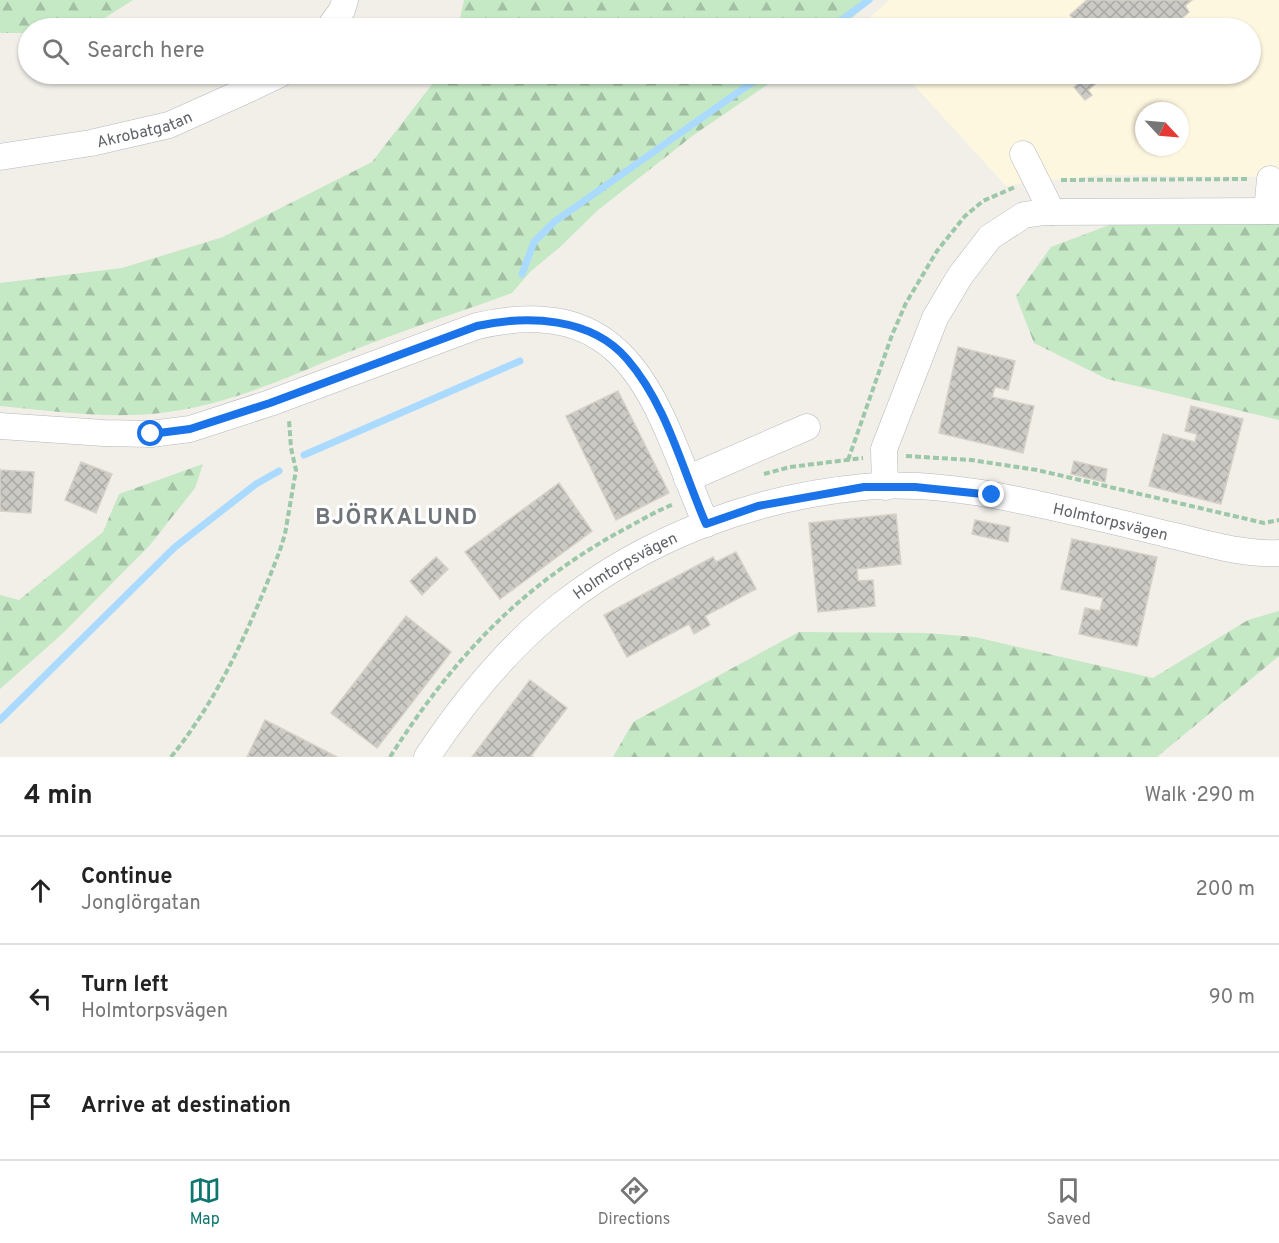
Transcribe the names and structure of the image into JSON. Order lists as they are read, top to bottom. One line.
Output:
{"streets":{"street":["Akrobatgatan","Holmtorpsvägen"]},"districts":["BJÖRKALUND"],"north":"bottom right","page":{"search":"Search here","heading":["4 min","Walk · 290 m"],"list":[["Continue","Jonglörgatan","200 m"],["Turn left","Holmtorpsvägen","90 m"],"Arrive at destination"],"nav":["Map","Directions","Saved"]}}
